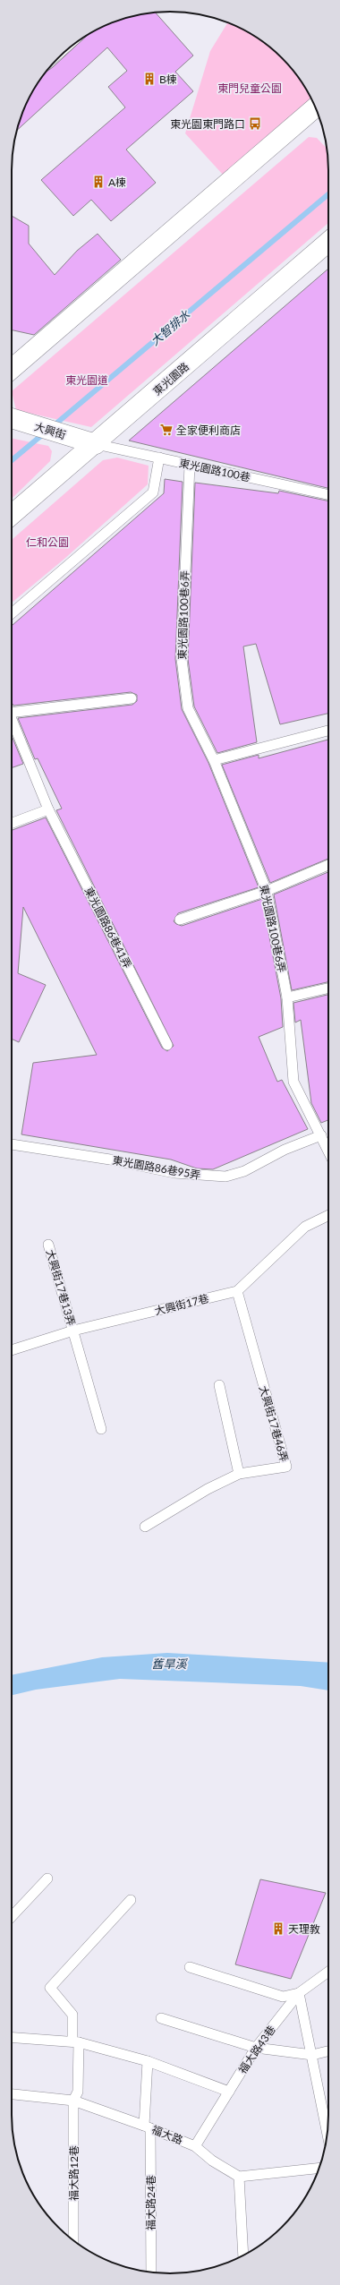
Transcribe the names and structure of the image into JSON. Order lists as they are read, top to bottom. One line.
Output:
{"streets":{"street":["東光園路","大興街"],"lane":["東光園路100巷","東光園路100巷6弄","東光園路86巷41弄","東光園路86巷95弄","大興街17巷13弄","大興街17巷","大興街17巷46弄","福大路43巷","福大路","福大路12巷","福大路24巷"]},"crossings":[["東光園路","大興街"],["東光園路","東光園路100巷"],["大興街","東光園路100巷"],["東光園路100巷","東光園路100巷6弄"],["東光園路100巷6弄","東光園路86巷95弄"],["大興街17巷13弄","大興街17巷"],["大興街17巷","大興街17巷46弄"],["福大路43巷","福大路"],["福大路","福大路12巷"],["福大路","福大路24巷"]],"water":["大智排水","舊旱溪"],"parks":["東門兒童公園","東光園道","仁和公園"],"places":{"building":["B棟","A棟","天理教"],"bus stop":["東光園東門路口"],"supermarket":["全家便利商店"]}}
